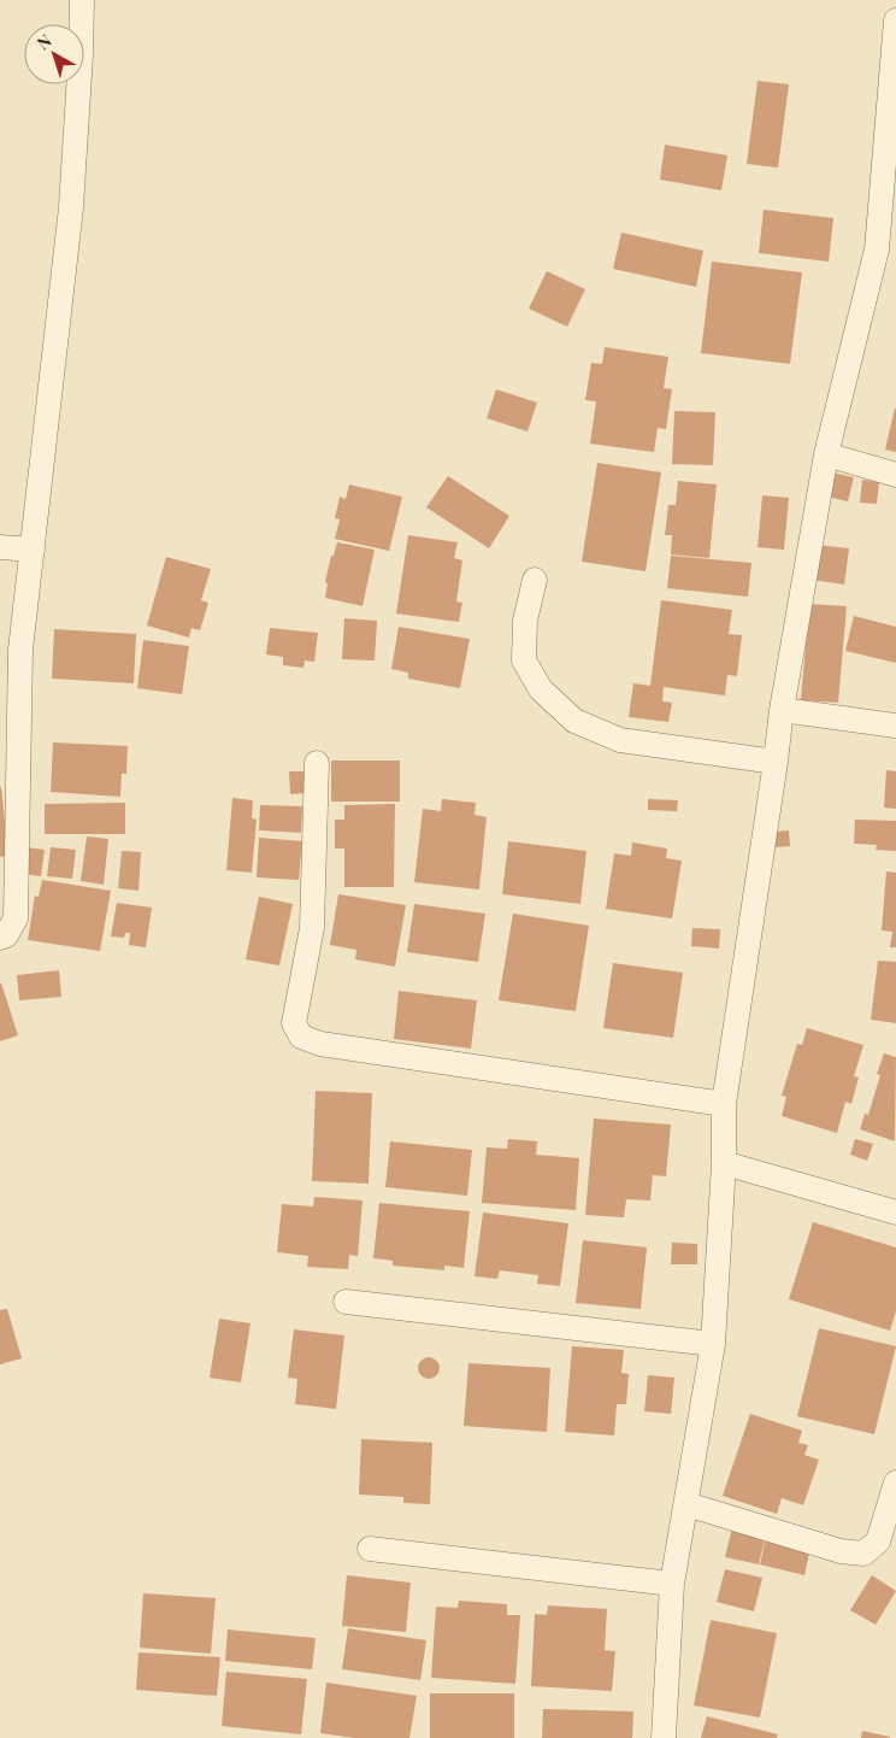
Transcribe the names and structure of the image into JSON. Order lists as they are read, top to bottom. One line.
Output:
{"north":"top left"}
